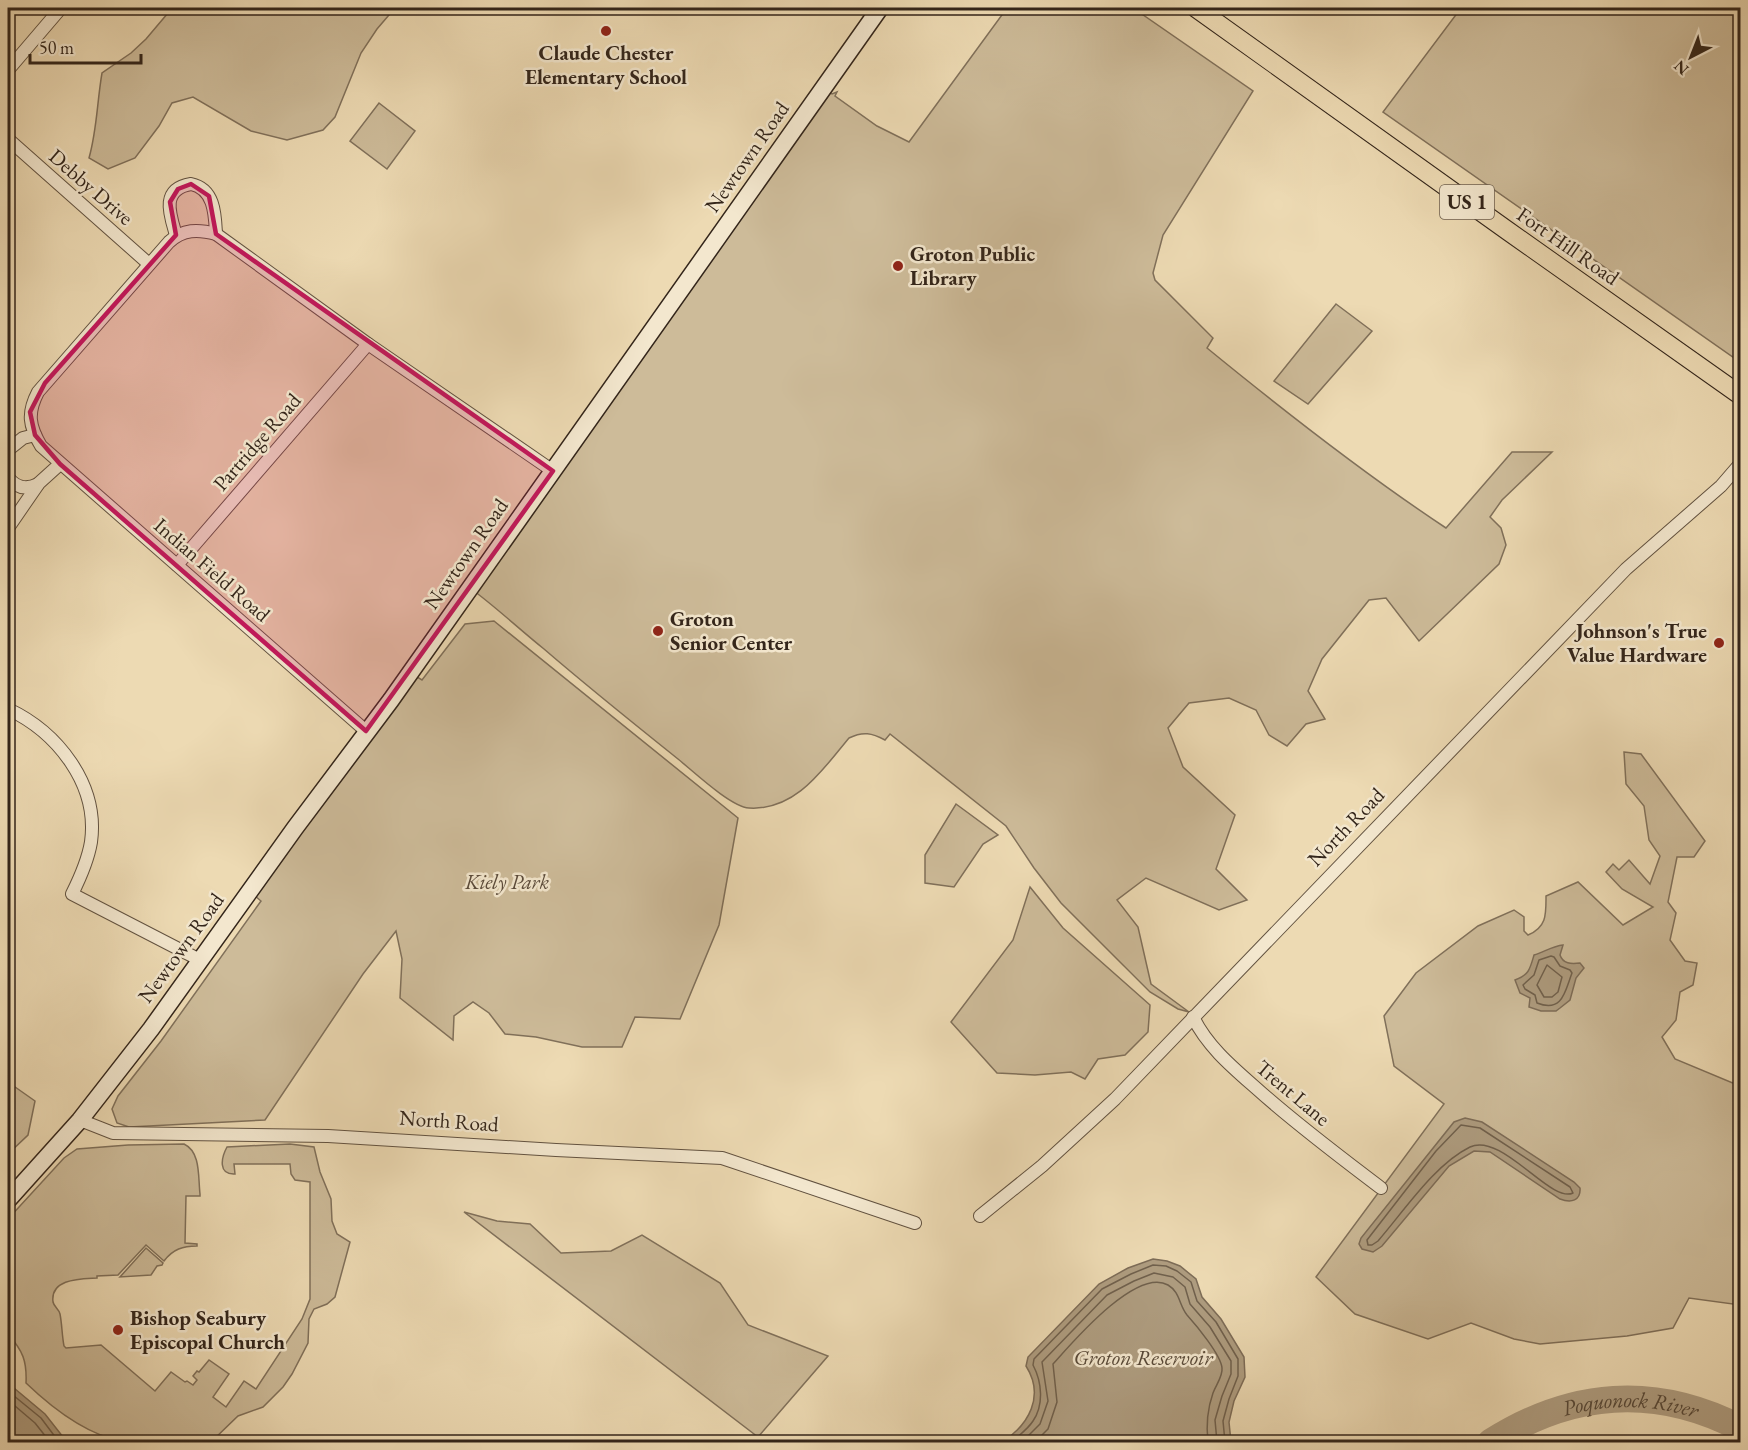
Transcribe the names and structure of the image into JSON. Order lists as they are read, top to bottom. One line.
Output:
{"streets":{"main road":["Newtown Road","US 1","Fort Hill Road"],"street":["Debby Drive","Partridge Road","Indian Field Road","North Road","Trent Lane"]},"crossings":[["Newtown Road","Indian Field Road"],["Newtown Road","North Road"],["Partridge Road","Indian Field Road"],["North Road","Trent Lane"]],"water":["Groton Reservoir","Poquonock River"],"parks":["Kiely Park"],"places":["Claude Chester Elementary School","Groton Public Library","Groton Senior Center","Johnson's True Value Hardware","Bishop Seabury Episcopal Church"],"scale_bar":"50 m","north":"bottom left"}
